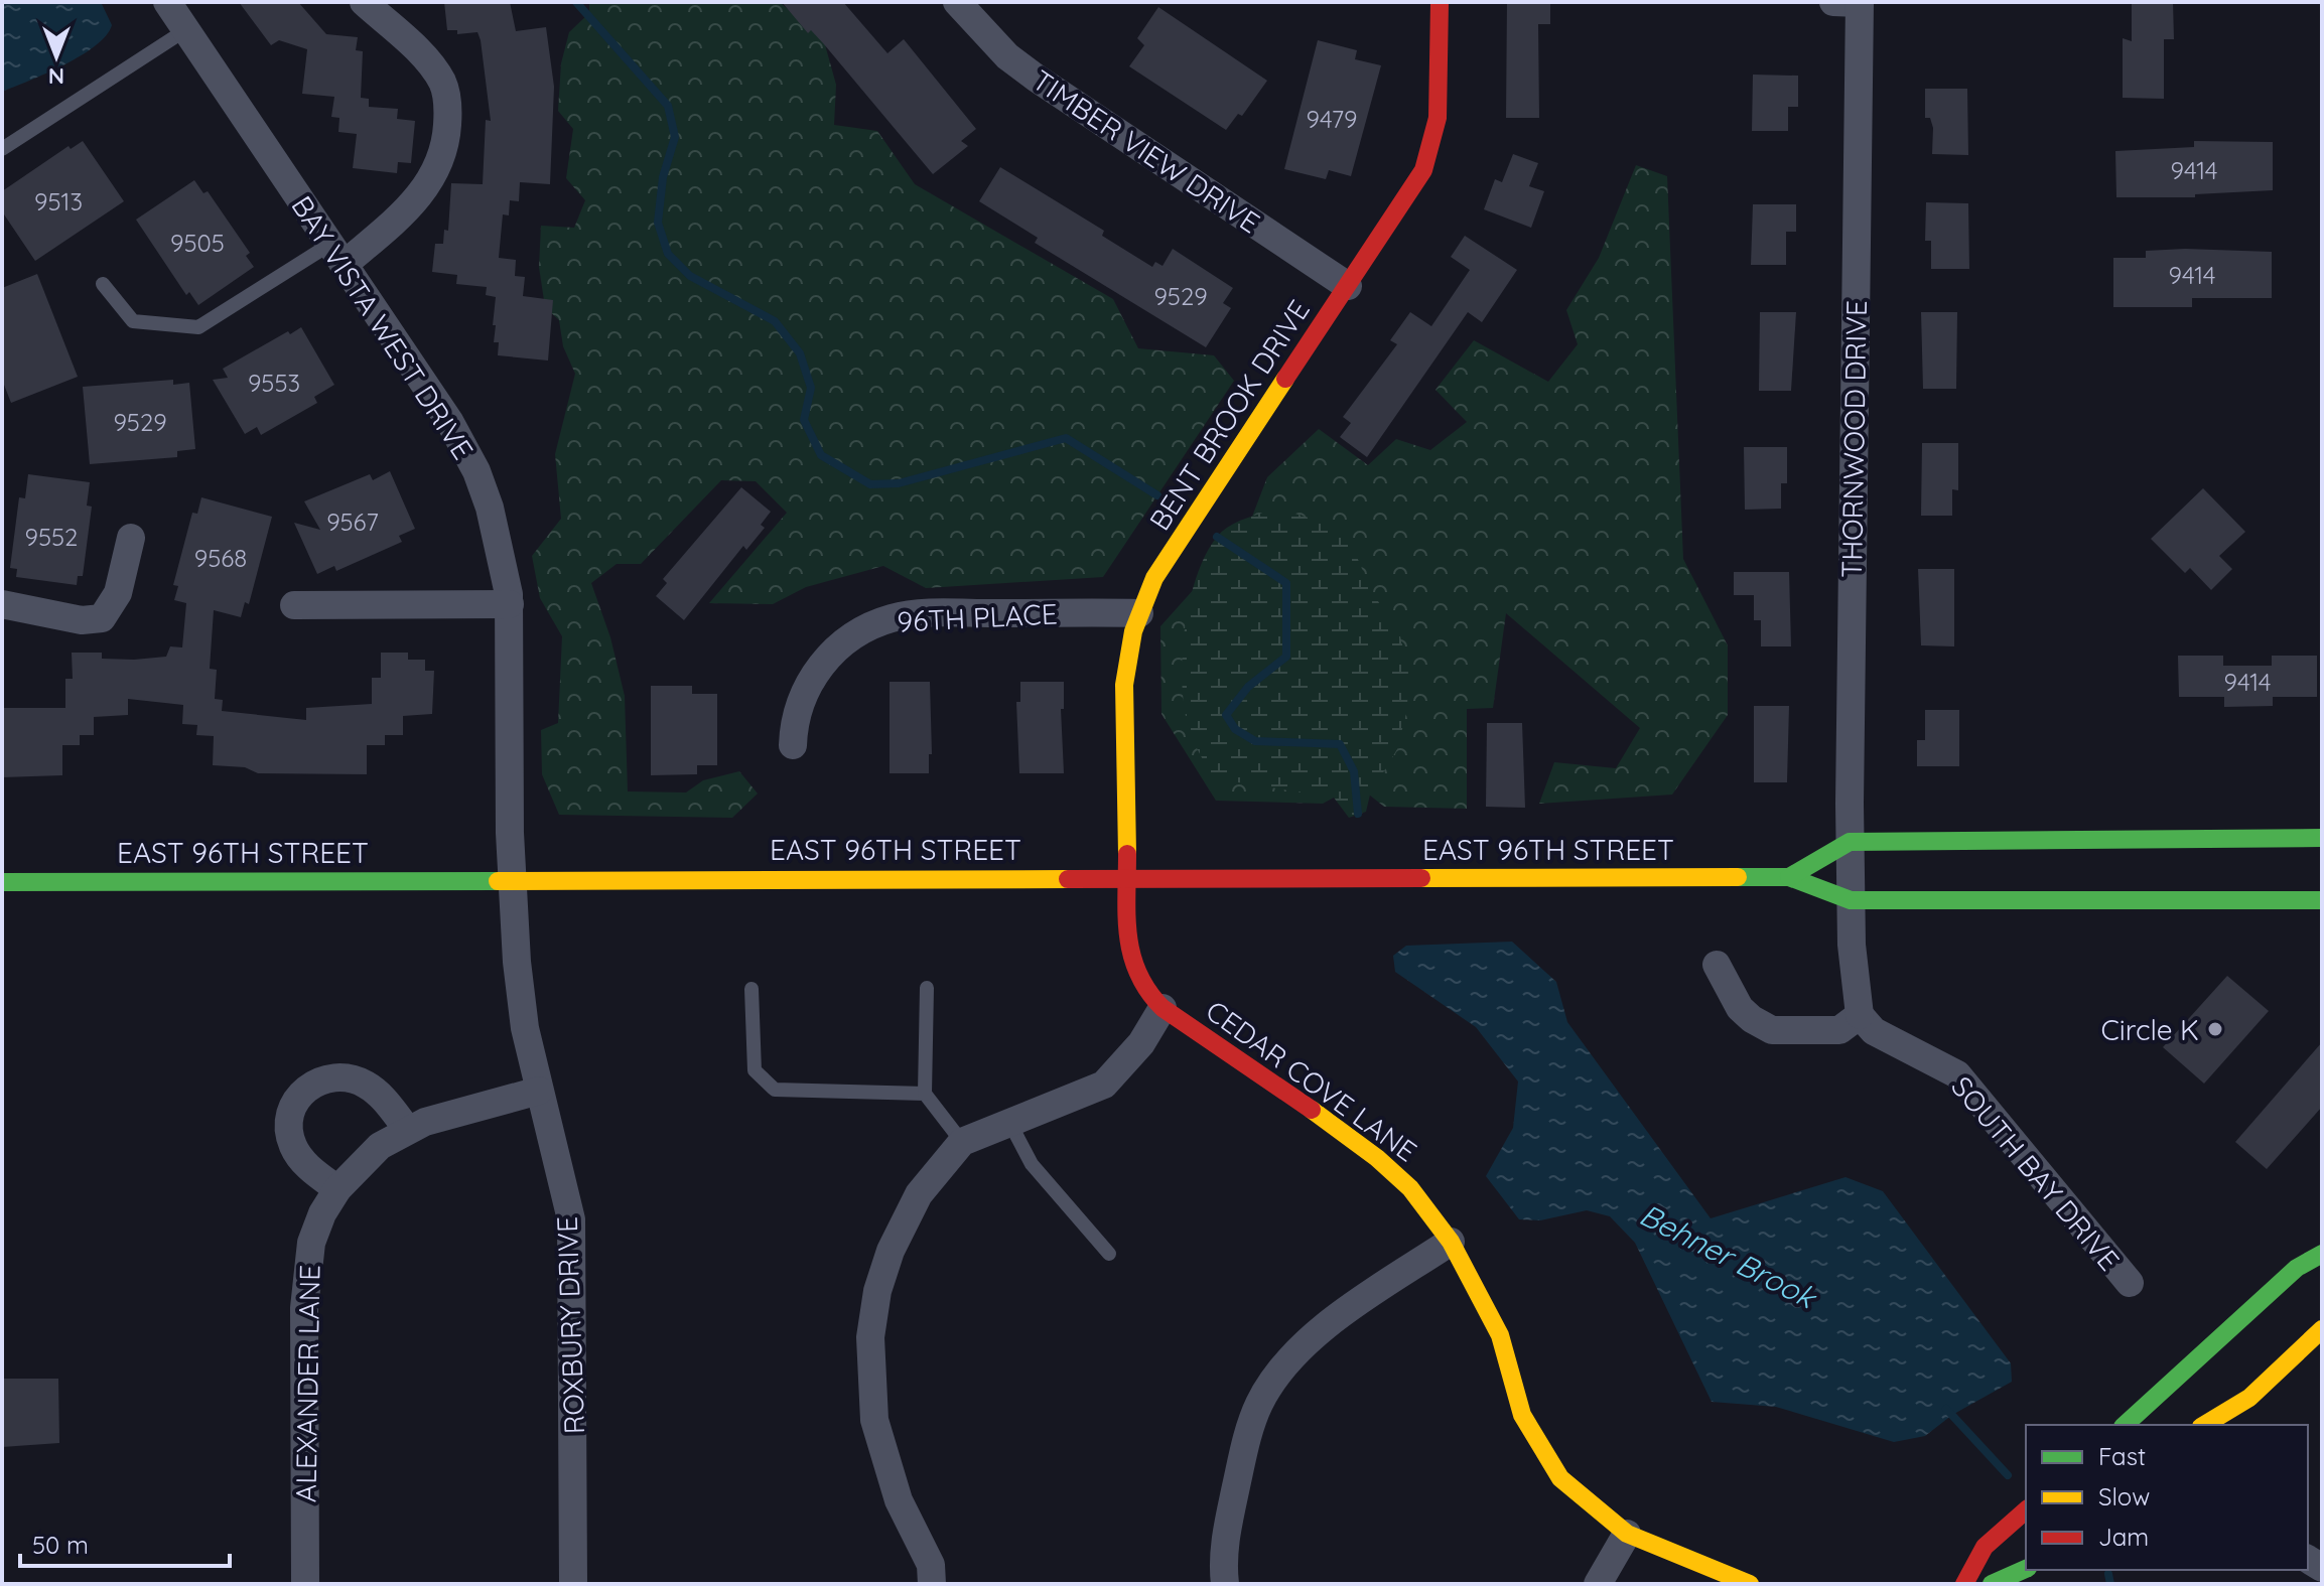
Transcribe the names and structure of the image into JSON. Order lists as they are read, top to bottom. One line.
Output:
{"streets":{"main road":["BENT BROOK DRIVE","EAST 96TH STREET","CEDAR COVE LANE"],"street":["TIMBER VIEW DRIVE","BAY VISTA WEST DRIVE","THORNWOOD DRIVE","96TH PLACE","SOUTH BAY DRIVE","ROXBURY DRIVE","ALEXANDER LANE"]},"crossings":[["TIMBER VIEW DRIVE","BENT BROOK DRIVE"],["BAY VISTA WEST DRIVE","EAST 96TH STREET"],["BAY VISTA WEST DRIVE","ROXBURY DRIVE"],["BENT BROOK DRIVE","96TH PLACE"],["BENT BROOK DRIVE","EAST 96TH STREET"],["BENT BROOK DRIVE","CEDAR COVE LANE"],["THORNWOOD DRIVE","EAST 96TH STREET"],["EAST 96TH STREET","CEDAR COVE LANE"],["EAST 96TH STREET","ROXBURY DRIVE"],["ROXBURY DRIVE","ALEXANDER LANE"]],"water":["Behner Brook"],"places":["Circle K"],"house_numbers":["9479","9414","9513","9505","9414","9529","9553","9529","9567","9552","9568","9414"],"legend":["Fast","Slow","Jam"],"scale_bar":"50 m","north":"bottom"}
